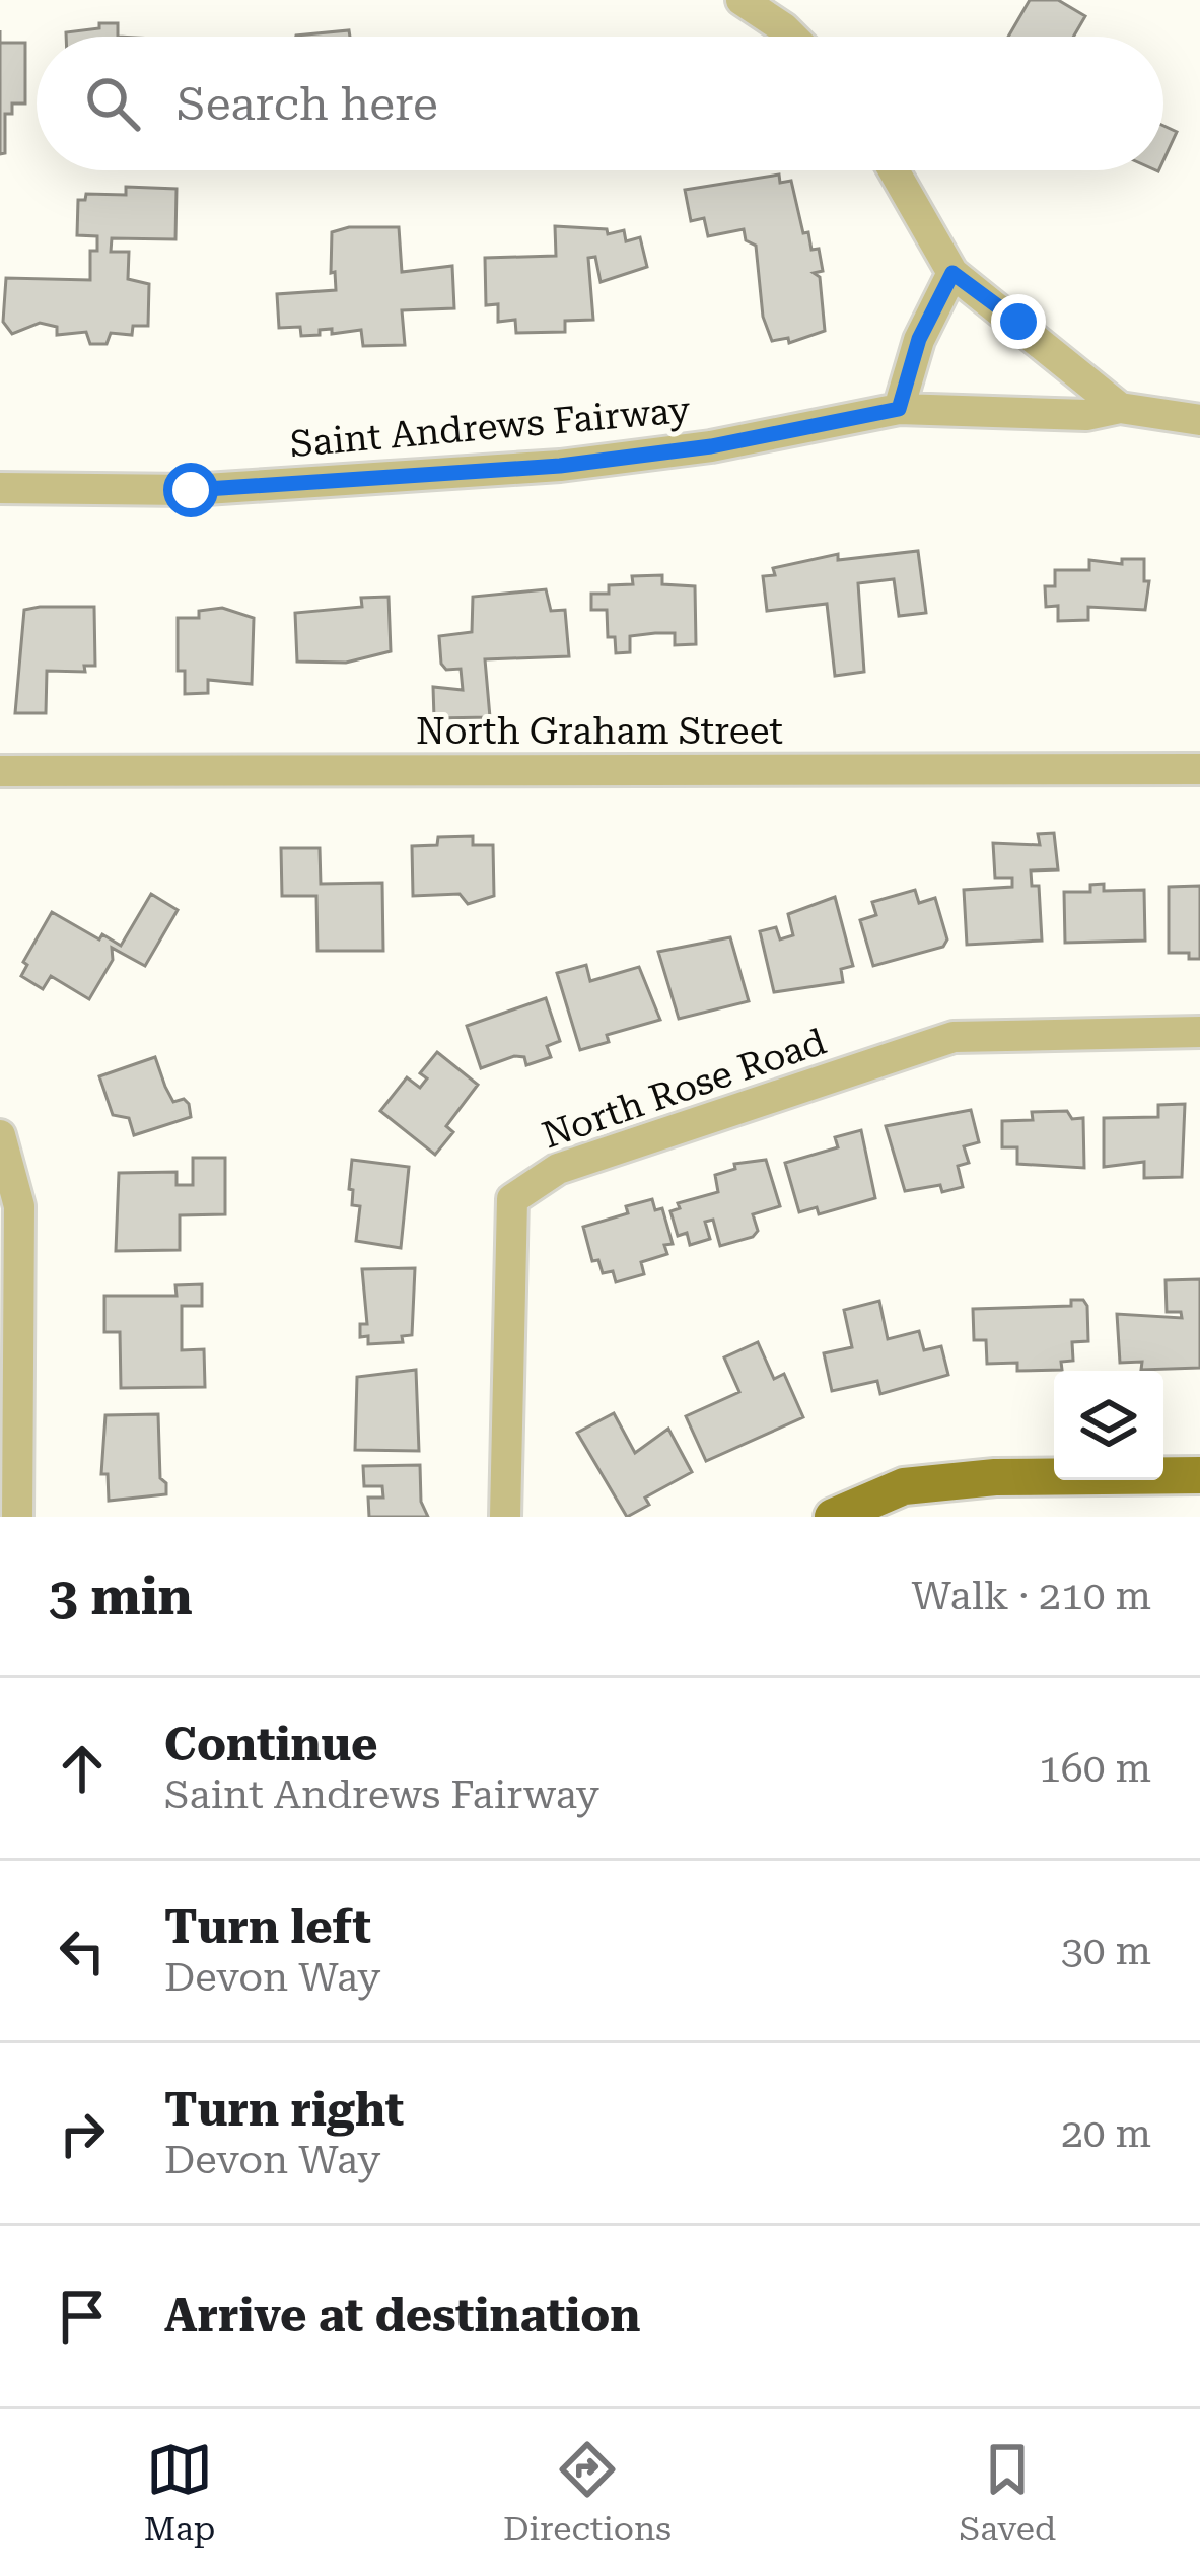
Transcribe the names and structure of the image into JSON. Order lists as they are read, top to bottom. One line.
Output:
{"streets":{"street":["Saint Andrews Fairway","North Graham Street","North Rose Road"]},"page":{"search":"Search here","heading":["3 min","Walk · 210 m"],"list":[["Continue","Saint Andrews Fairway","160 m"],["Turn left","Devon Way","30 m"],["Turn right","Devon Way","20 m"],"Arrive at destination"],"nav":["Map","Directions","Saved"]}}
